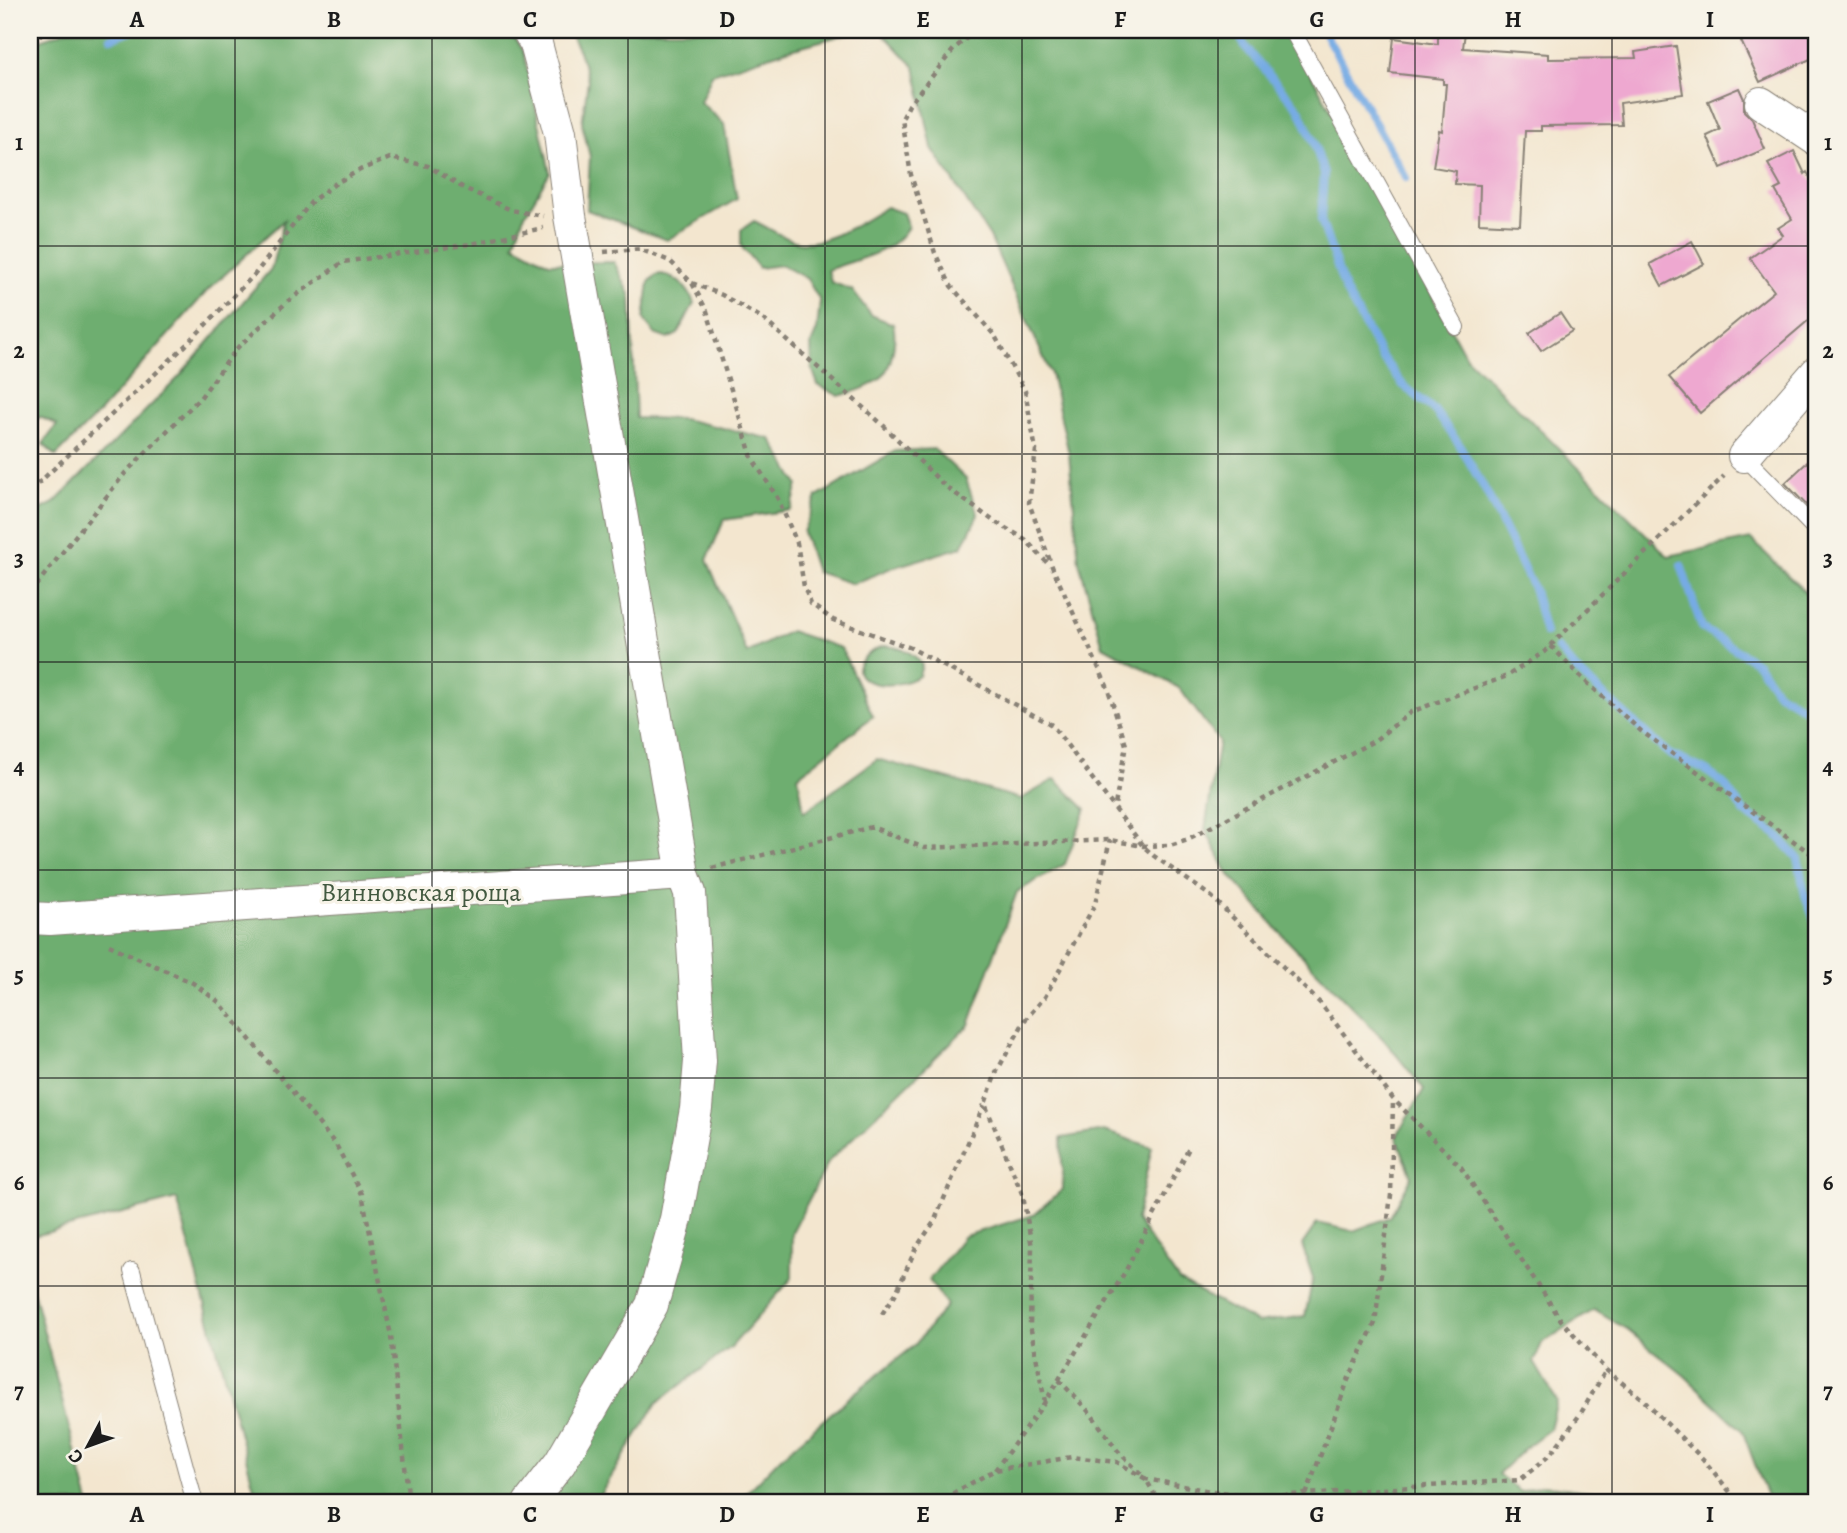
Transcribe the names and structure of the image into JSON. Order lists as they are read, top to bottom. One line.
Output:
{"parks":["Винновская роща"],"north":"bottom left","grid":{"columns":["A","B","C","D","E","F","G","H","I"],"rows":["1","2","3","4","5","6","7"]}}
